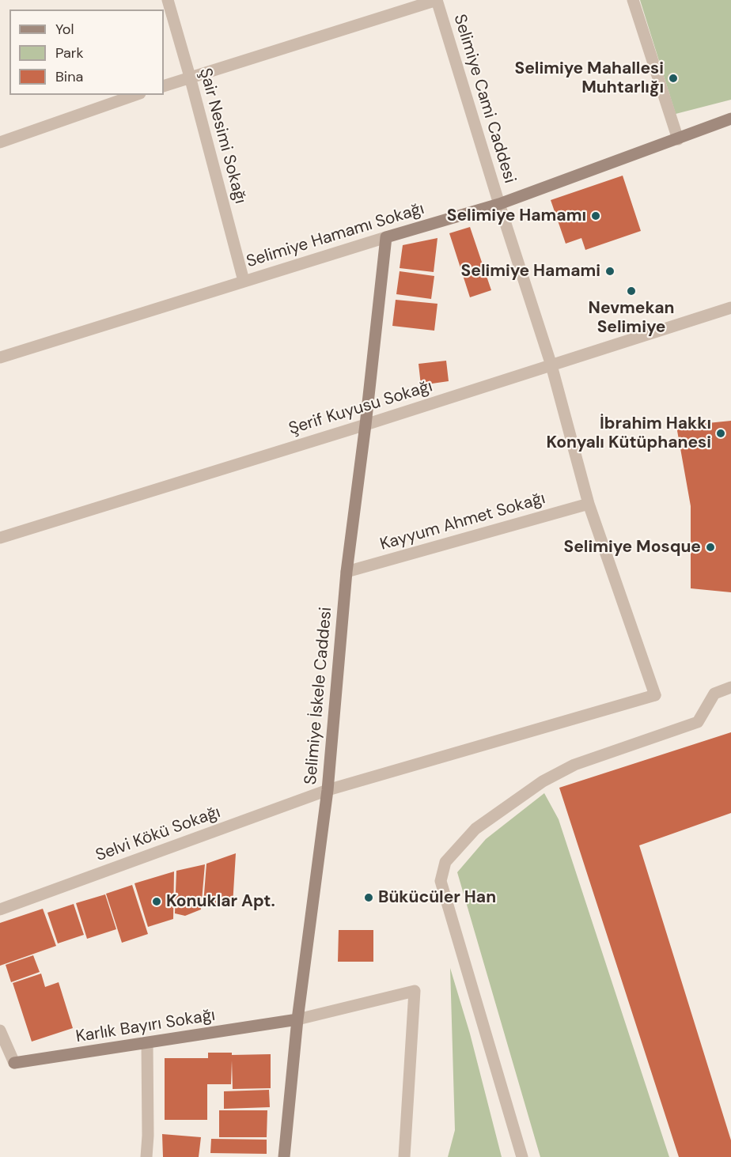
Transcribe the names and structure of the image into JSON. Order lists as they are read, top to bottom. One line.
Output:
{"streets":{"street":["Selimiye Cami Caddesi","Şair Nesimi Sokağı","Selimiye Hamamı Sokağı","Şerif Kuyusu Sokağı","Kayyum Ahmet Sokağı","Selimiye İskele Caddesi","Selvi Kökü Sokağı","Karlık Bayırı Sokağı"]},"crossings":[["Selimiye Cami Caddesi","Selimiye Hamamı Sokağı"],["Selimiye Cami Caddesi","Şerif Kuyusu Sokağı"],["Selimiye Cami Caddesi","Kayyum Ahmet Sokağı"],["Selimiye Cami Caddesi","Selvi Kökü Sokağı"],["Şair Nesimi Sokağı","Selimiye Hamamı Sokağı"],["Selimiye Hamamı Sokağı","Selimiye İskele Caddesi"],["Şerif Kuyusu Sokağı","Selimiye İskele Caddesi"],["Kayyum Ahmet Sokağı","Selimiye İskele Caddesi"],["Selimiye İskele Caddesi","Selvi Kökü Sokağı"],["Selimiye İskele Caddesi","Karlık Bayırı Sokağı"]],"places":["Selimiye Mahallesi Muhtarlığı","Selimiye Hamamı","Selimiye Hamami","Nevmekan Selimiye","İbrahim Hakkı Konyalı Kütüphanesi","Selimiye Mosque","Bükücüler Han","Konuklar Apt."],"legend":["Yol","Park","Bina"]}
